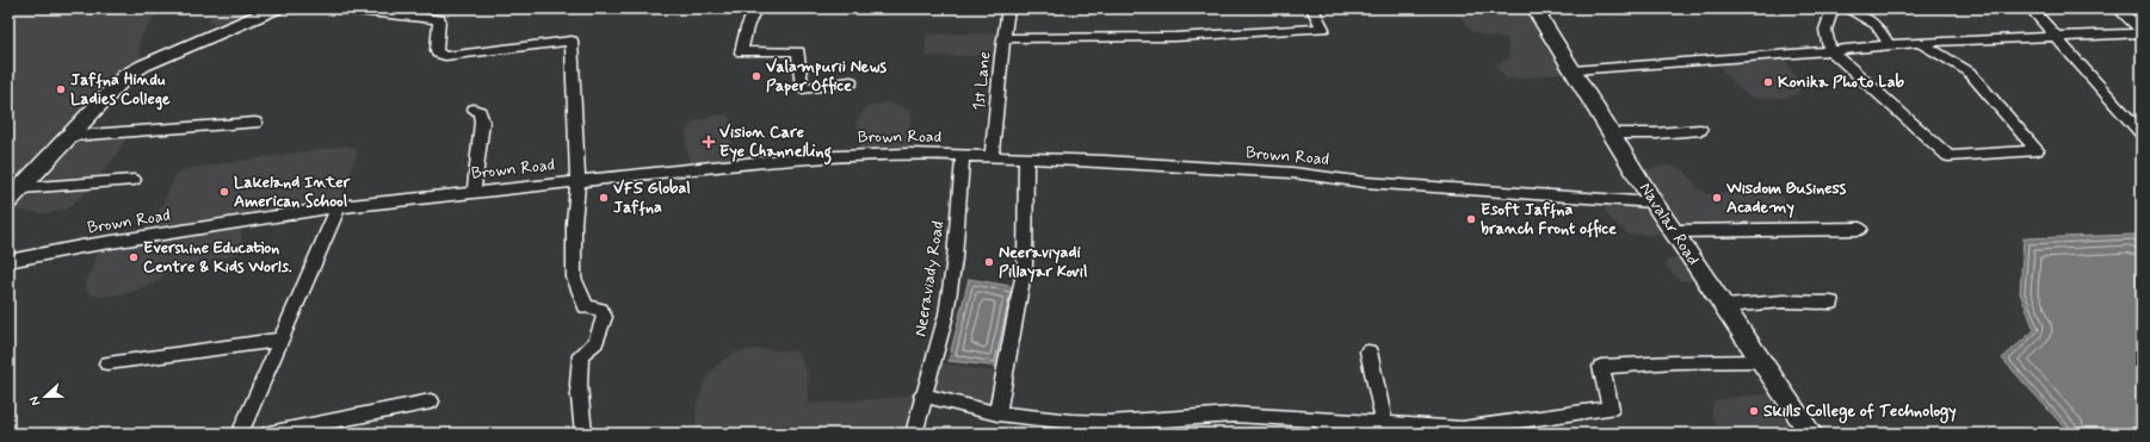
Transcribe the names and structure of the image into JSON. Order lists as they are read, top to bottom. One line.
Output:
{"streets":{"street":["1st Lane","Brown Road","Navalar Road","Neeraviady Road"]},"crossings":[["1st Lane","Brown Road"],["Brown Road","Navalar Road"],["Brown Road","Neeraviady Road"]],"places":{"other":["Valampurii News Paper Office","Konika Photo Lab","Jaffna Hindu Ladies College","Lakeland Inter American School","VFS Global Jaffna","Wisdom Business Academy","Esoft Jaffna branch Front office","Evershine Education Centre & Kids Worls.","Neeraviyadi Pillayar Kovil","Skills College of Technology"],"health":["Vision Care Eye Channelling"]},"north":"left"}
